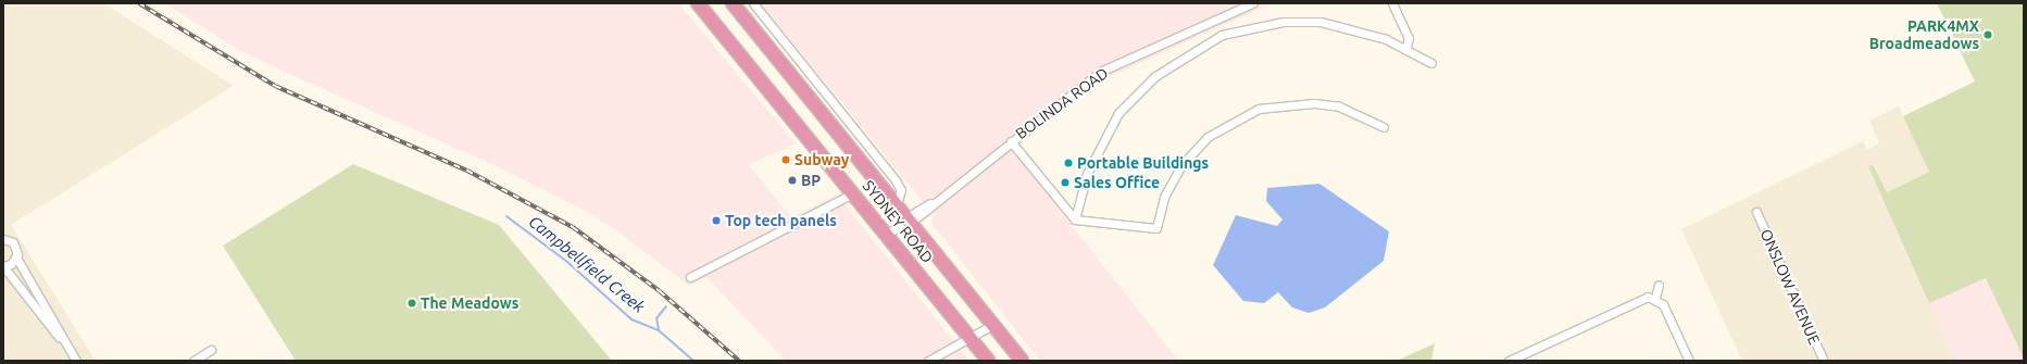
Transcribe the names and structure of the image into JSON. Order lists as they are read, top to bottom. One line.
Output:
{"streets":{"highway":["SYDNEY ROAD"],"street":["BOLINDA ROAD","ONSLOW AVENUE"]},"crossings":[["BOLINDA ROAD","SYDNEY ROAD"]],"water":["Campbellfield Creek"],"places":["PARK4MX Broadmeadows","Subway","Portable Buildings","BP","Sales Office","Top tech panels","The Meadows"]}
